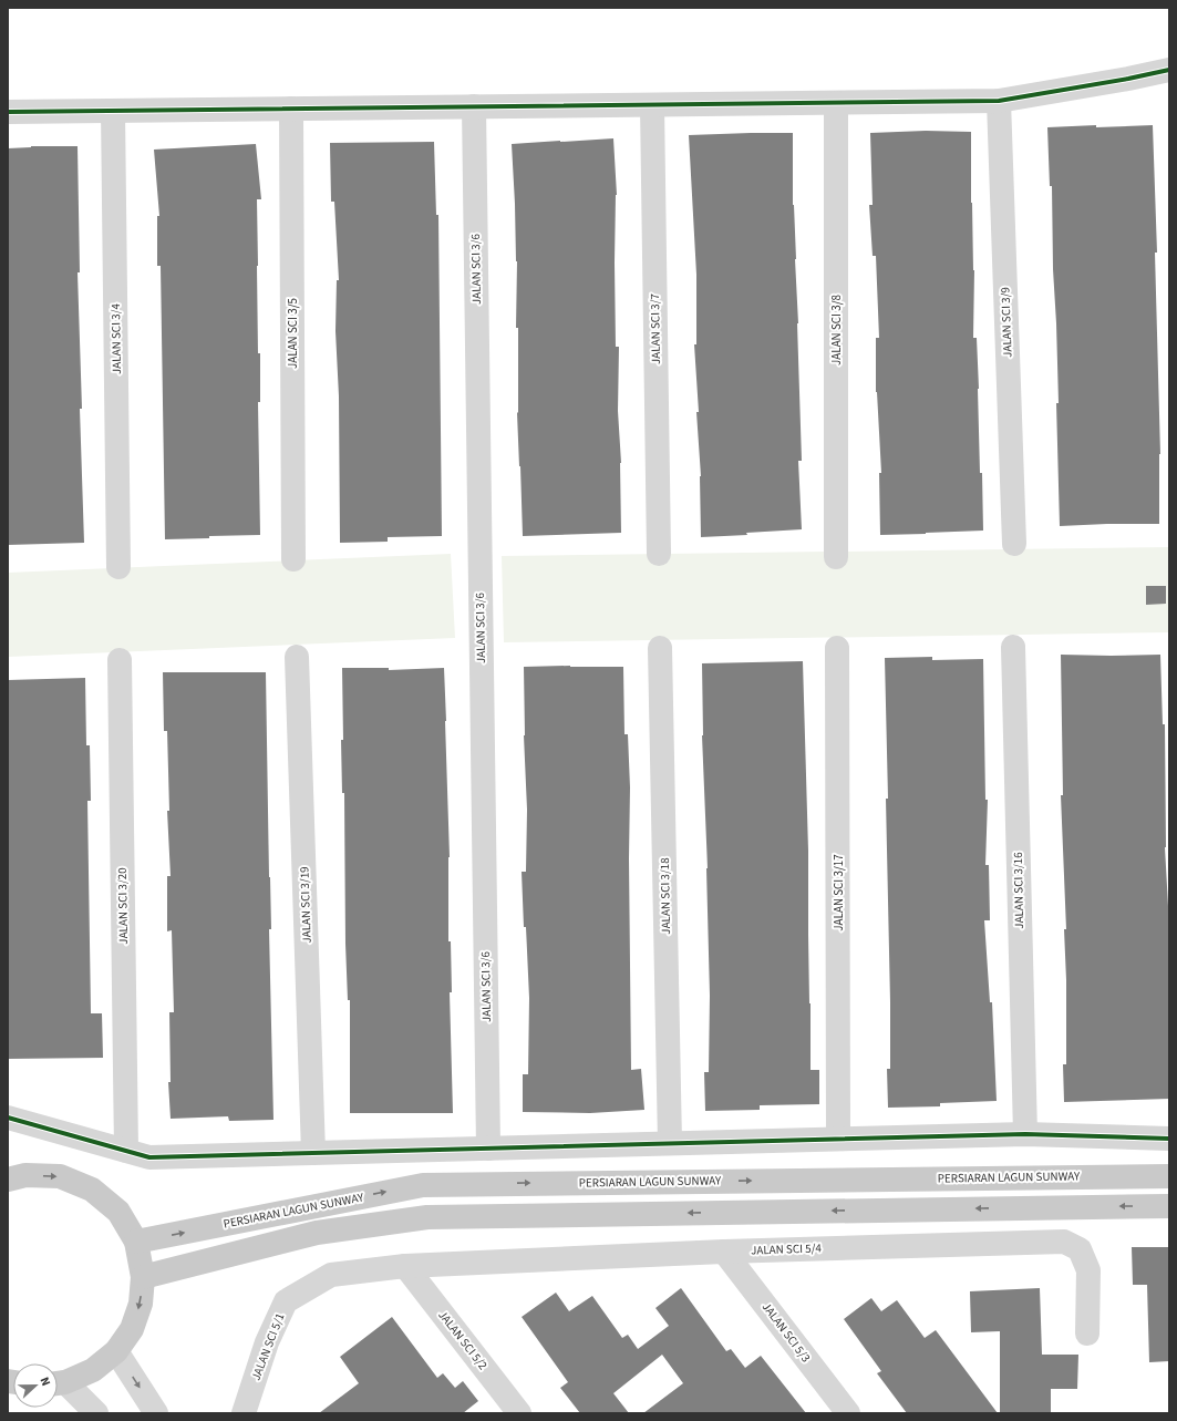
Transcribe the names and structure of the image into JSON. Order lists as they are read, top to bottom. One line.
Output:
{"streets":{"main road":["PERSIARAN LAGUN SUNWAY"],"street":["JALAN SCI 3/6","JALAN SCI 3/9","JALAN SCI 3/7","JALAN SCI 3/8","JALAN SCI 3/5","JALAN SCI 3/4","JALAN SCI 3/16","JALAN SCI 3/17","JALAN SCI 3/18","JALAN SCI 3/19","JALAN SCI 3/20","JALAN SCI 5/4","JALAN SCI 5/3","JALAN SCI 5/2","JALAN SCI 5/1"]},"crossings":[["JALAN SCI 5/4","JALAN SCI 5/3"],["JALAN SCI 5/4","JALAN SCI 5/2"],["JALAN SCI 5/4","JALAN SCI 5/1"],["JALAN SCI 5/2","JALAN SCI 5/1"]],"north":"right"}
